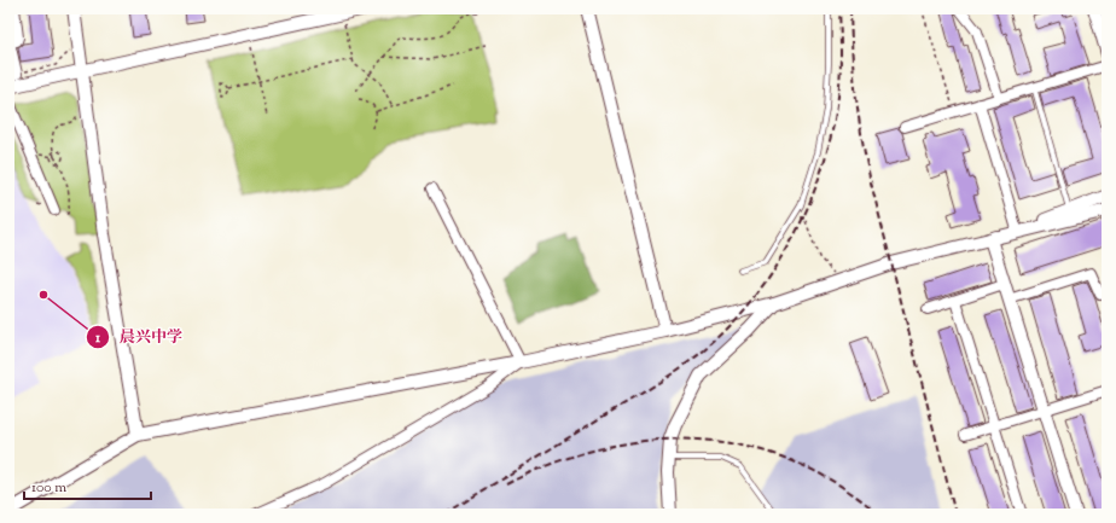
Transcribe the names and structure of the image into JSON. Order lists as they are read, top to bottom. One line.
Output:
{"places":["晨兴中学"],"scale_bar":"100 m"}
